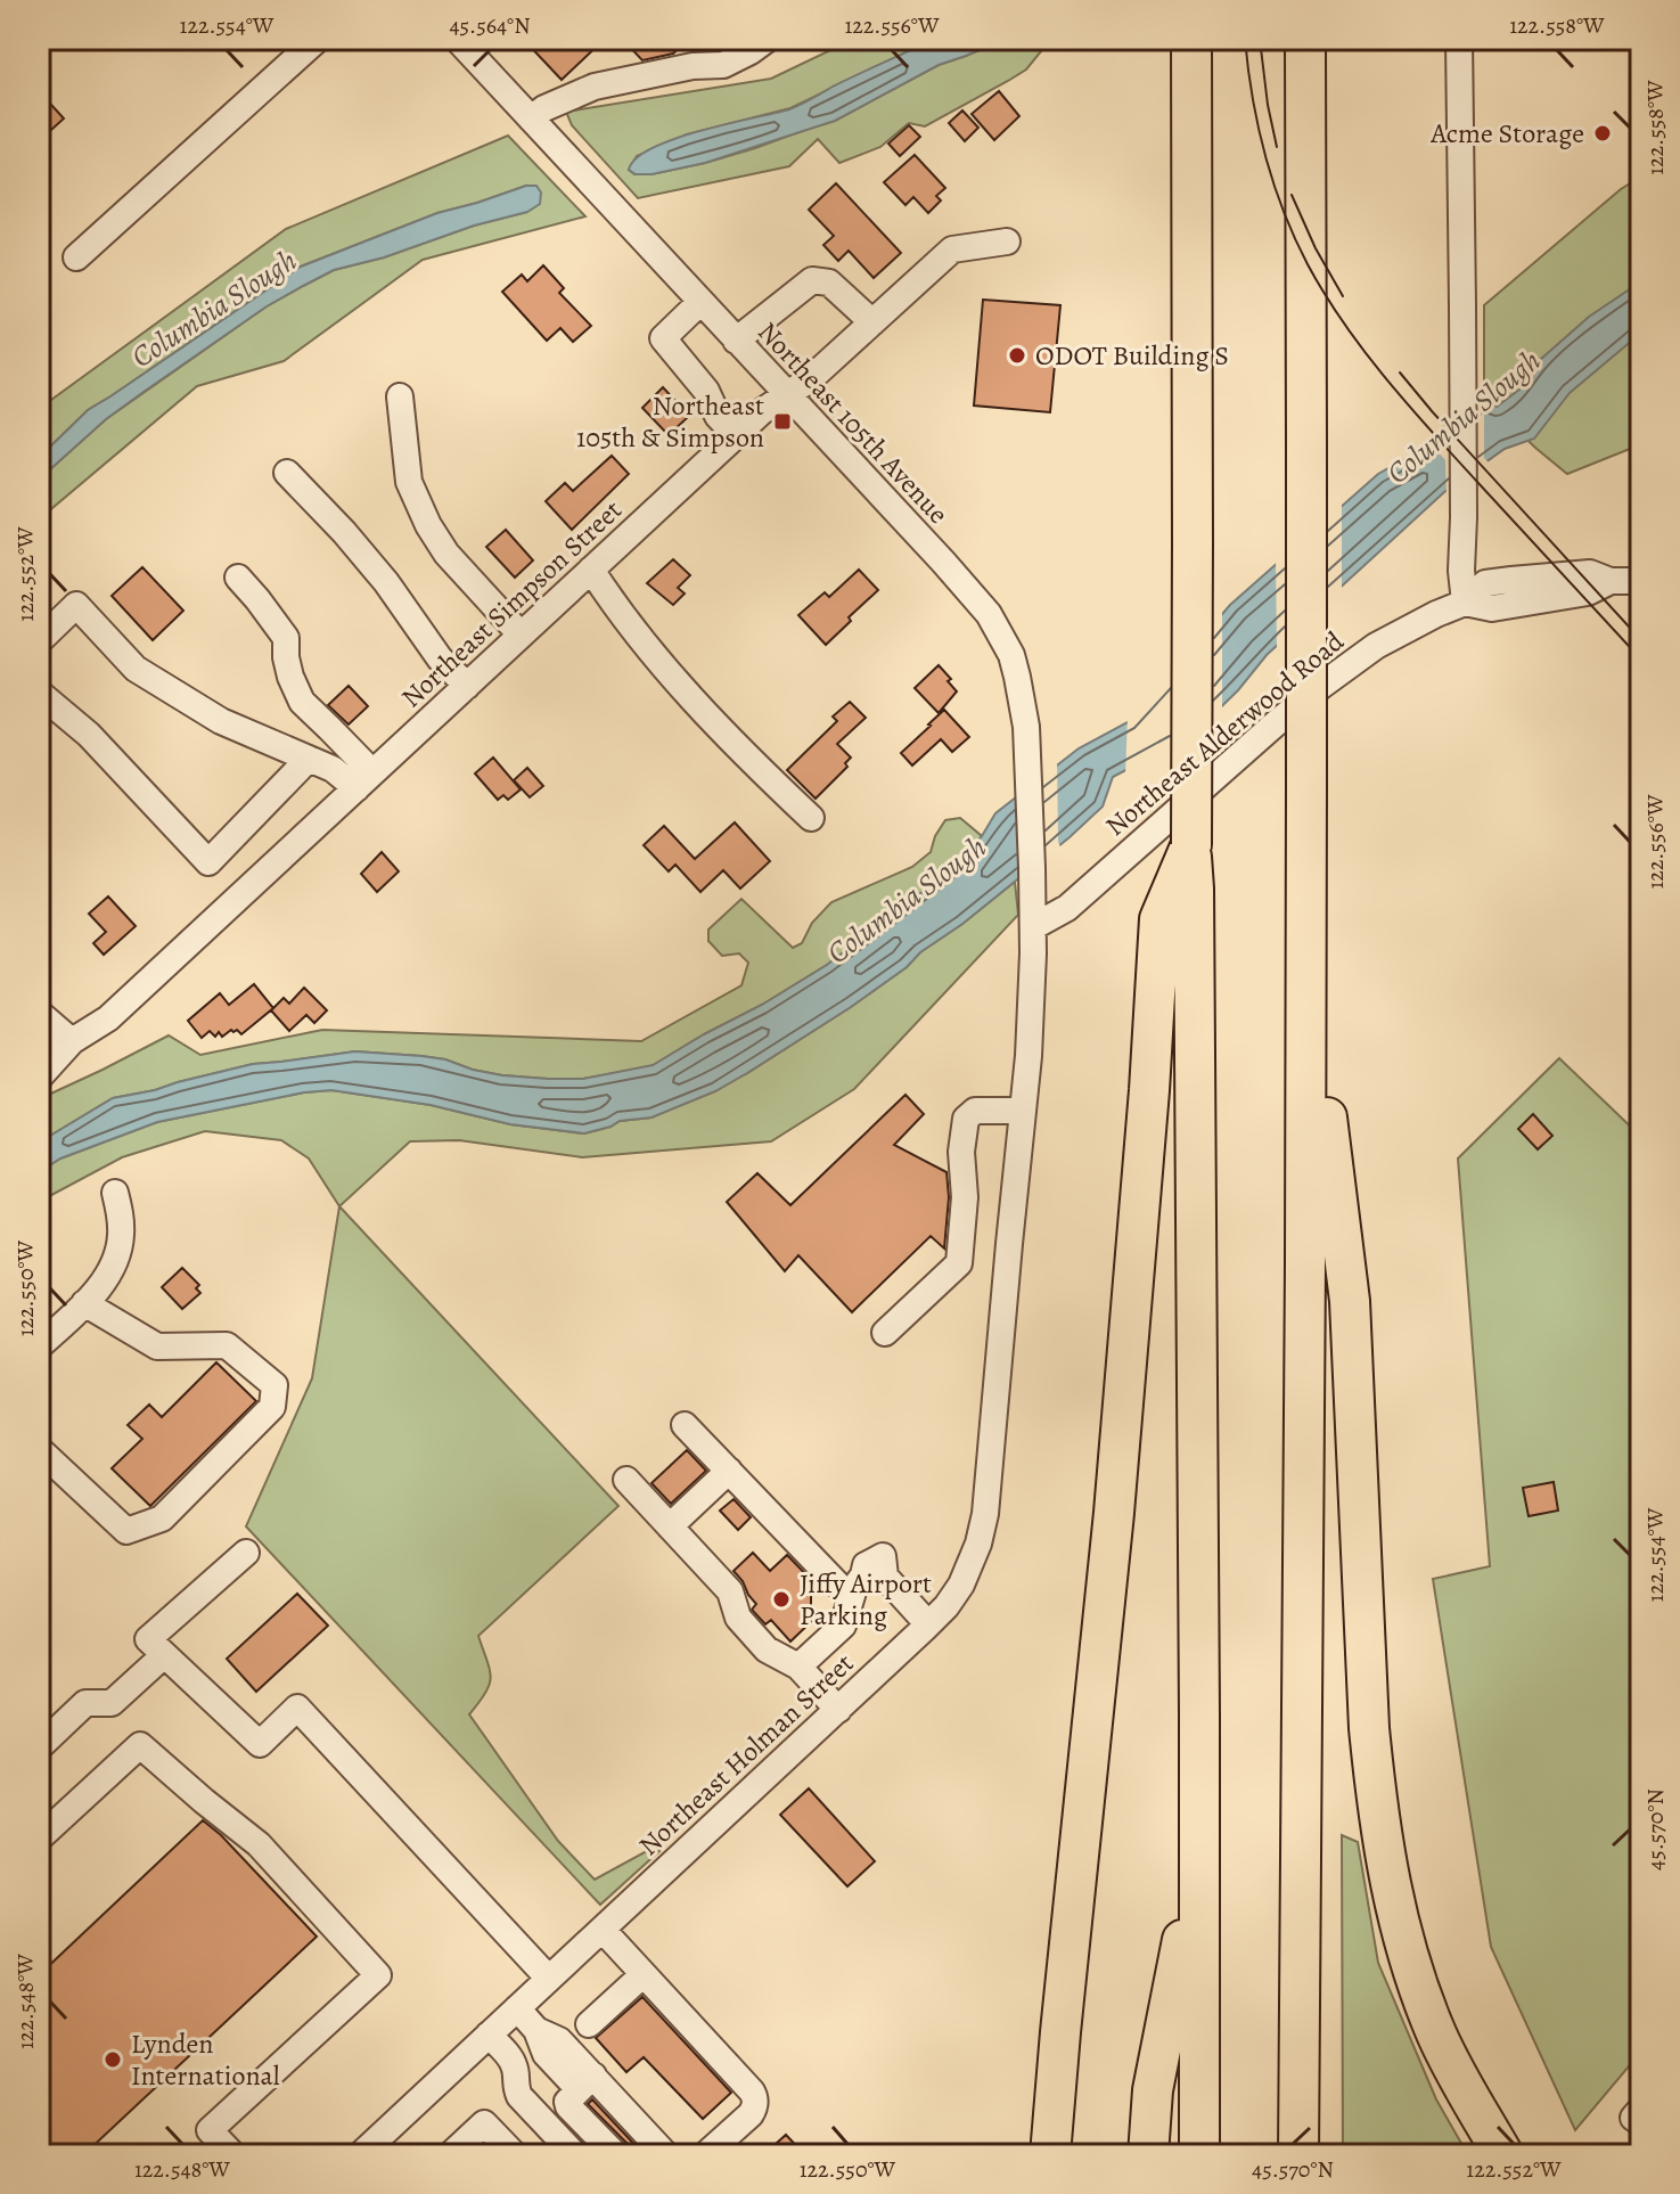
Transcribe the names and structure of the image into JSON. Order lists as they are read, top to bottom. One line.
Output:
{"streets":{"street":["Northeast 105th Avenue","Northeast Simpson Street","Northeast Alderwood Road","Northeast Holman Street"]},"crossings":[["Northeast 105th Avenue","Northeast Simpson Street"],["Northeast 105th Avenue","Northeast Alderwood Road"],["Northeast 105th Avenue","Northeast Holman Street"],["Northeast Alderwood Road","Northeast Holman Street"]],"water":["Columbia Slough"],"places":{"other":["Acme Storage","ODOT Building S","Jiffy Airport Parking","Lynden International"],"transit":["Northeast 105th & Simpson"]},"coordinates":["122.554°W","45.564°N","122.556°W","122.558°W","122.552°W","122.550°W","45.570°N","122.548°W"]}
